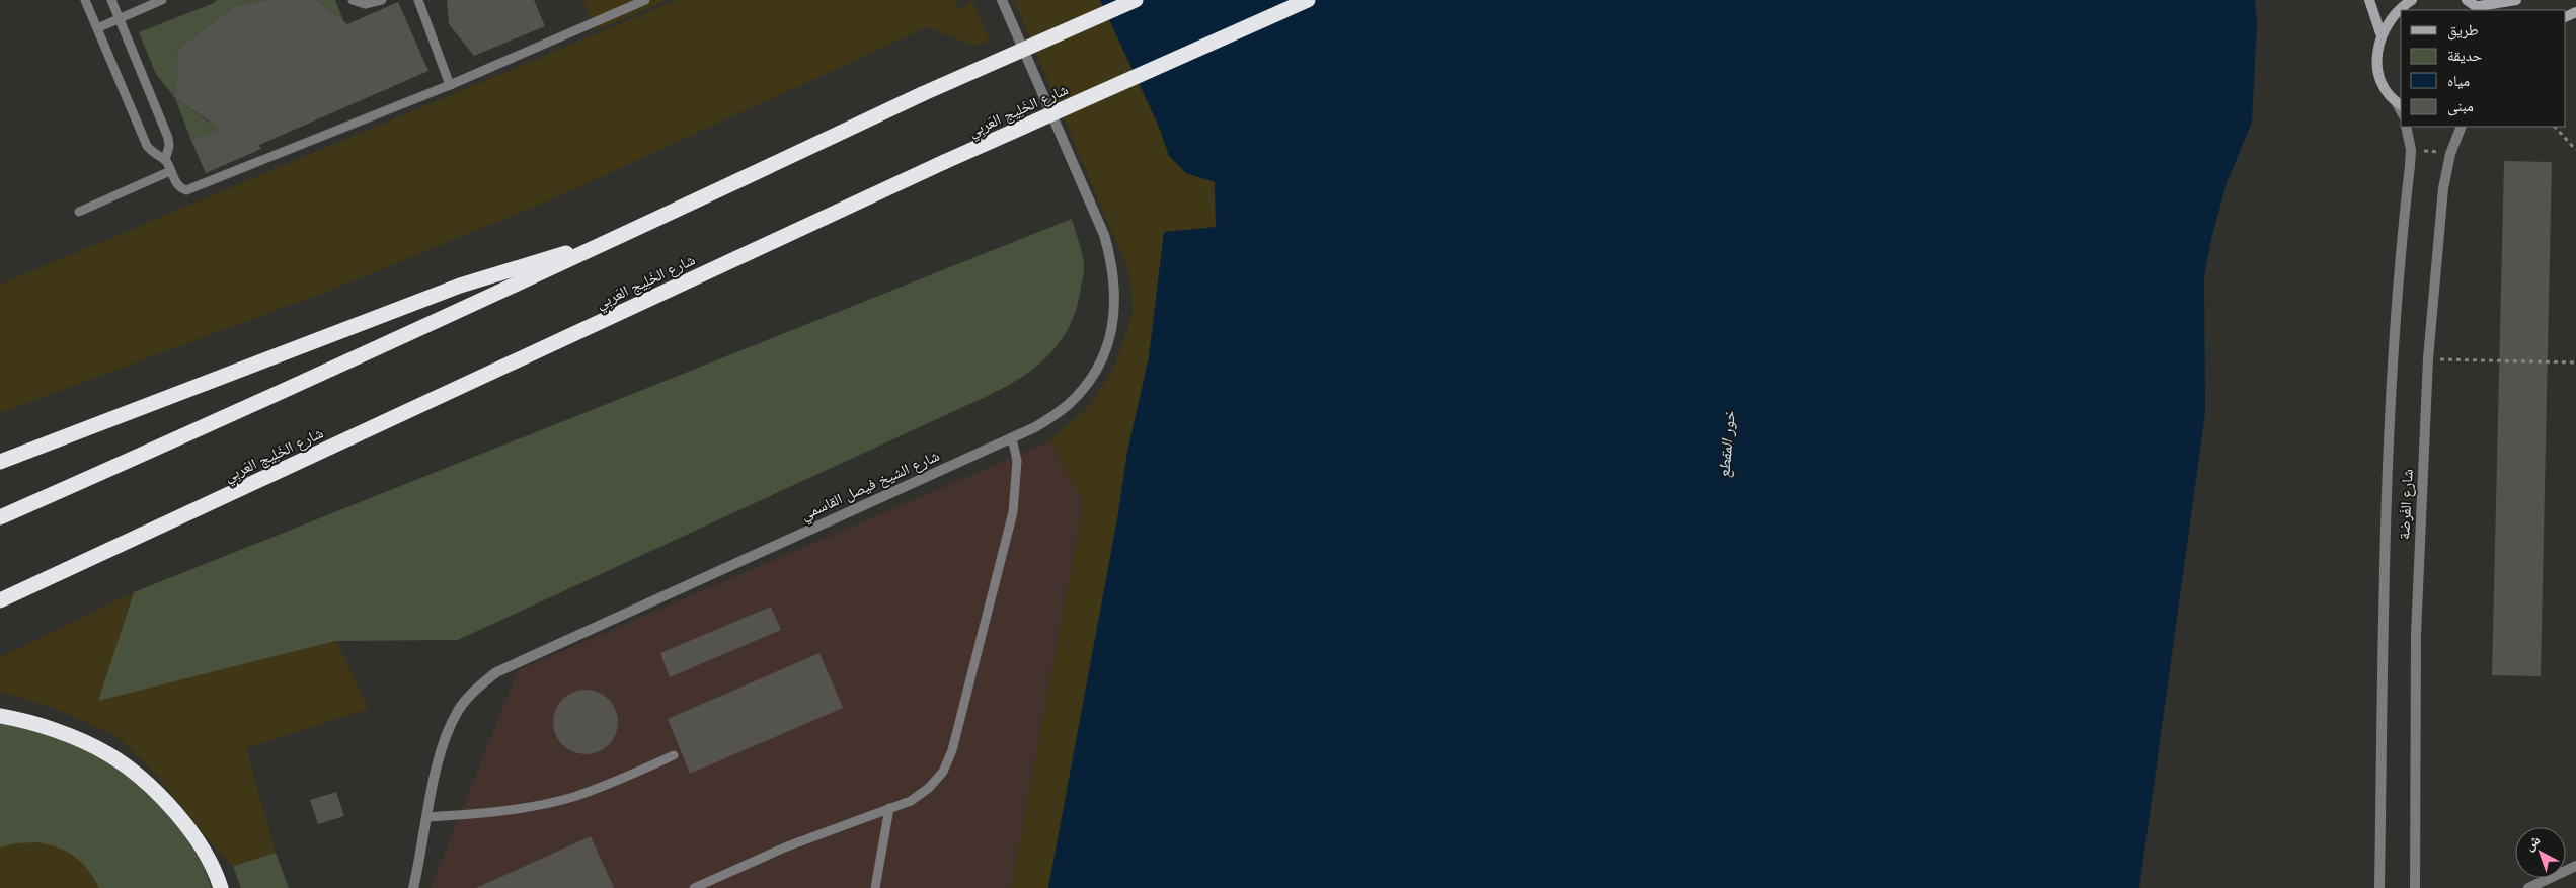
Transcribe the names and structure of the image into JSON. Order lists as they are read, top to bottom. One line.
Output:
{"streets":{"highway":["شارع الخَلِيج العَربِي"],"street":["شارع الشيخ فيصل القاسمي","شارع الفَرضة"]},"water":["خور المقطع"],"legend":["طريق","حديقة","مياه","مبنى"],"north":"top left"}
